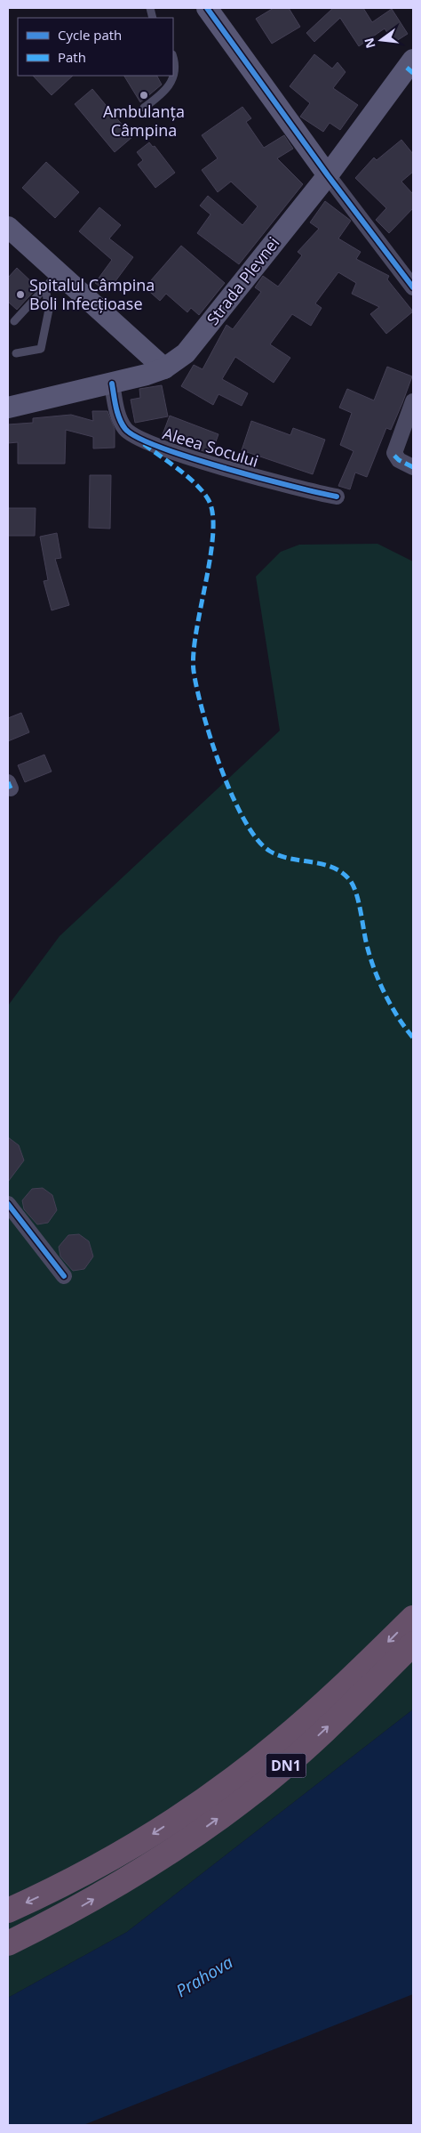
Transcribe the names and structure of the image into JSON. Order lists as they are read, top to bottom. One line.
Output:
{"streets":{"highway":["DN1"],"main road":["Strada Plevnei"],"street":["Aleea Socului"]},"crossings":[["Strada Plevnei","Aleea Socului"]],"water":["Prahova"],"places":["Ambulanța Câmpina","Spitalul Câmpina Boli Infecțioase"],"legend":["Cycle path","Path"],"north":"left"}
